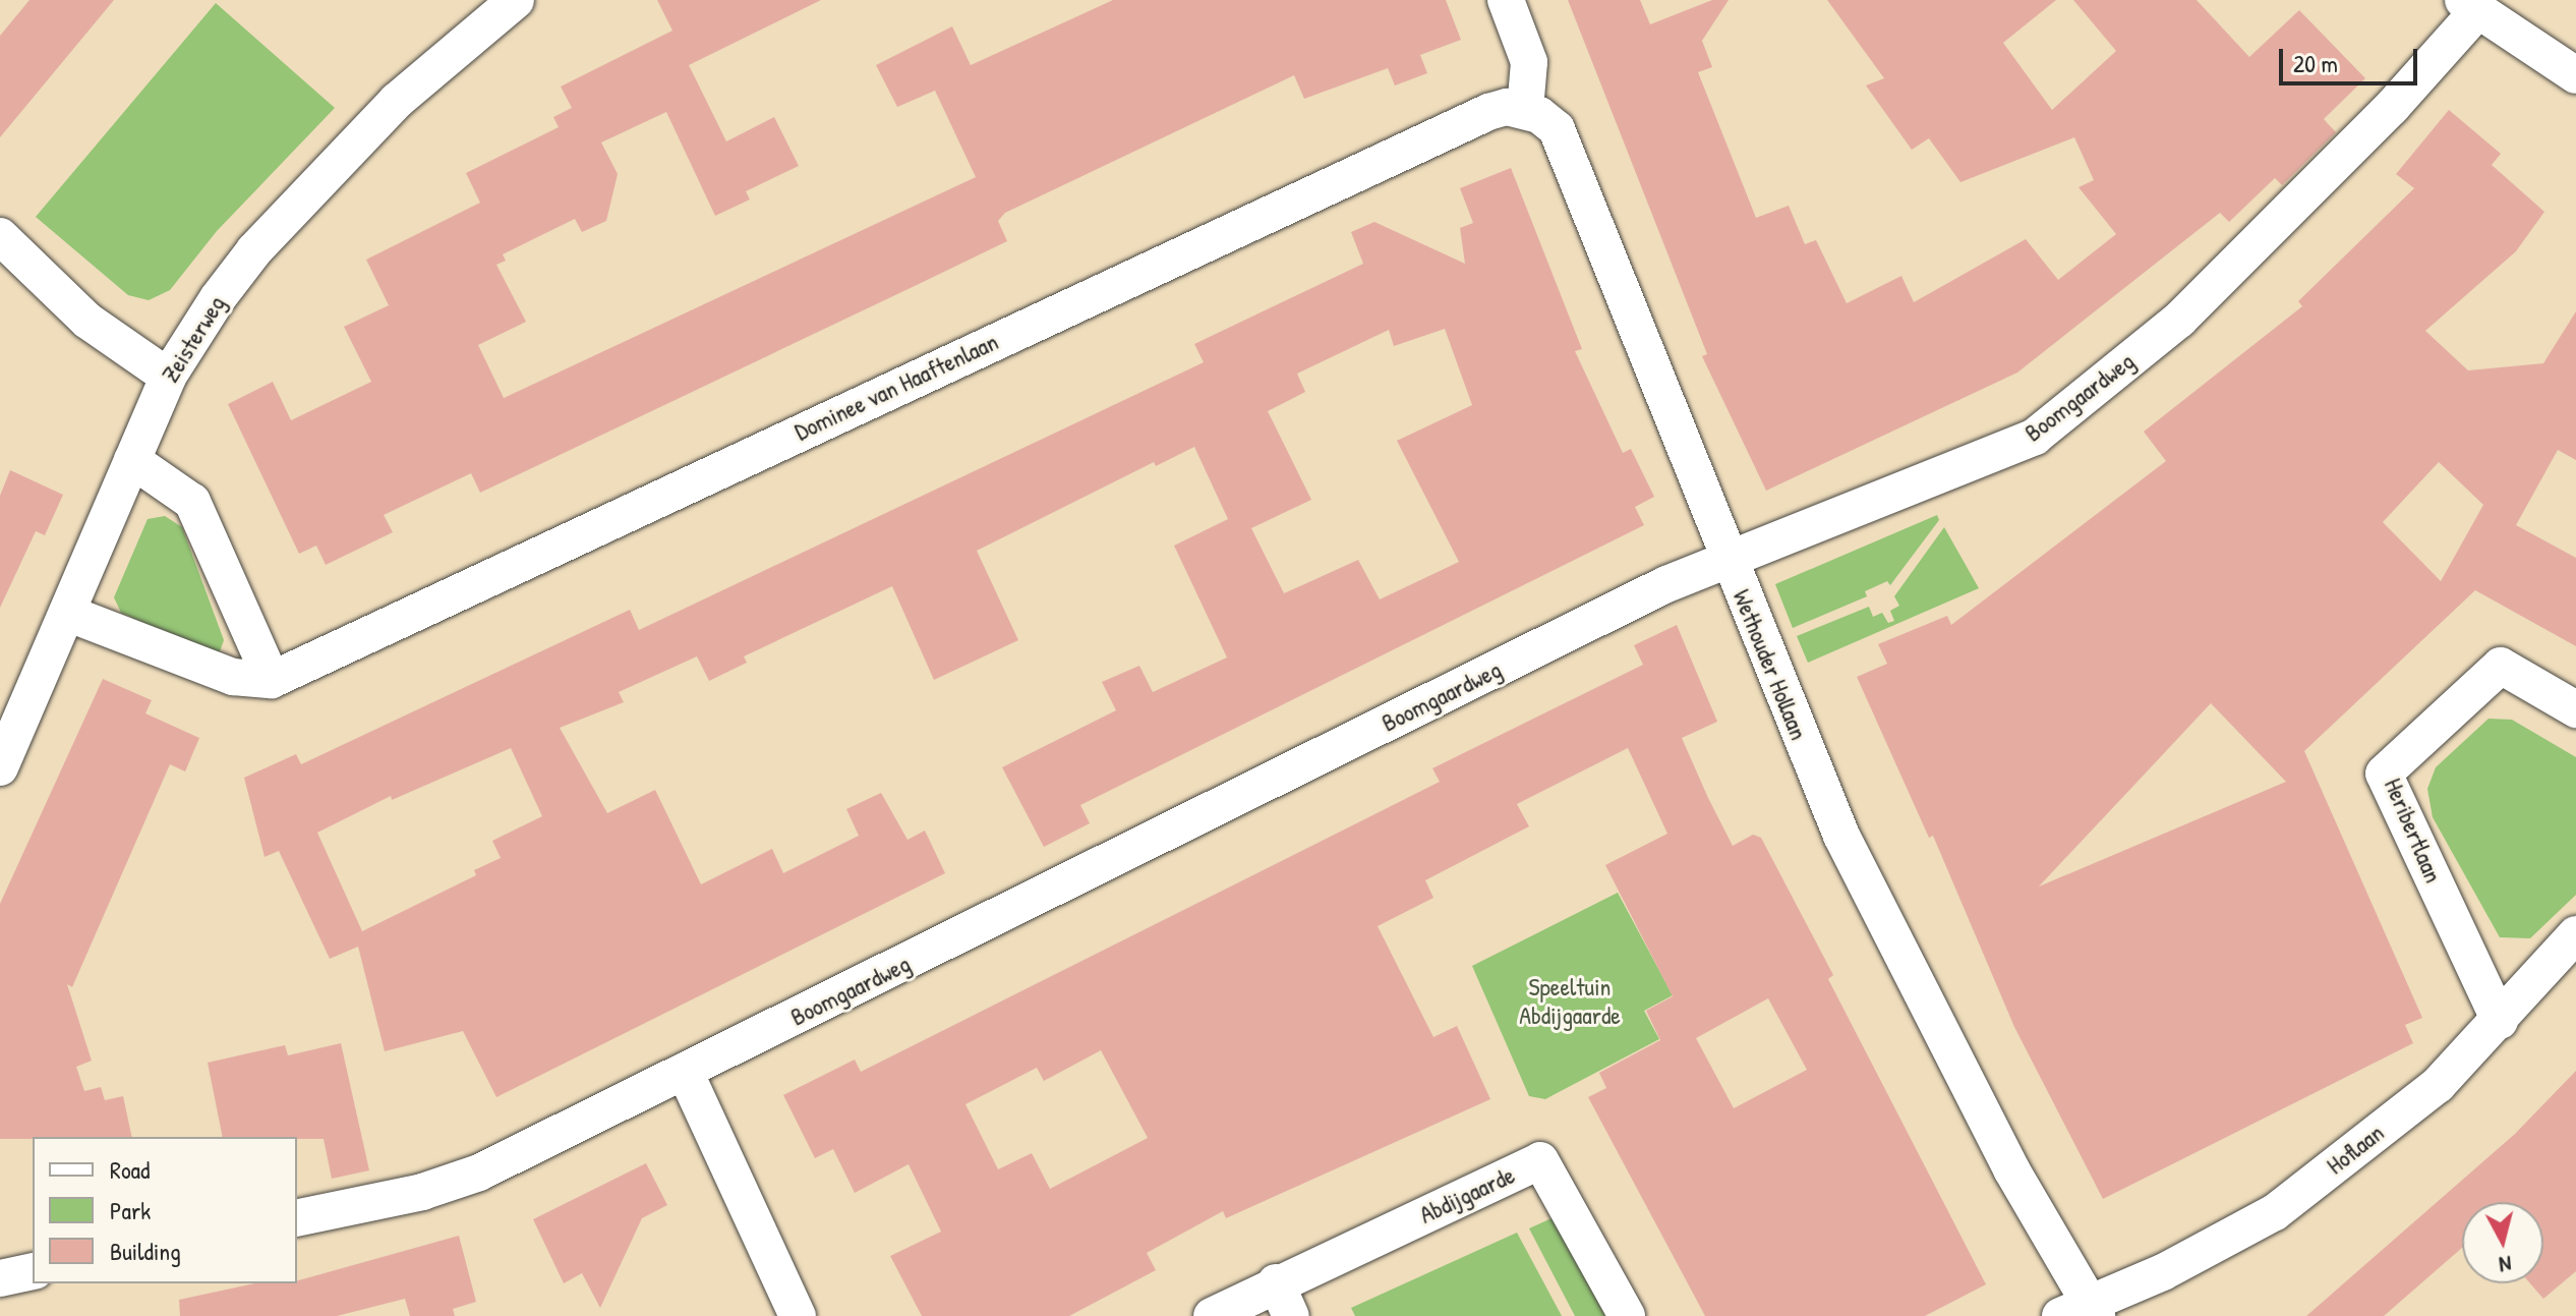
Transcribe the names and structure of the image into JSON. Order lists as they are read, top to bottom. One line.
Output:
{"streets":{"street":["Zeisterweg","Dominee van Haaftenlaan","Boomgaardweg","Wethouder Hollaan","Heribertlaan","Hoflaan","Abdijgaarde"]},"crossings":[["Dominee van Haaftenlaan","Wethouder Hollaan"],["Boomgaardweg","Wethouder Hollaan"],["Wethouder Hollaan","Hoflaan"],["Heribertlaan","Hoflaan"]],"parks":["Speeltuin Abdijgaarde"],"legend":["Road","Park","Building"],"scale_bar":"20 m","north":"bottom"}
